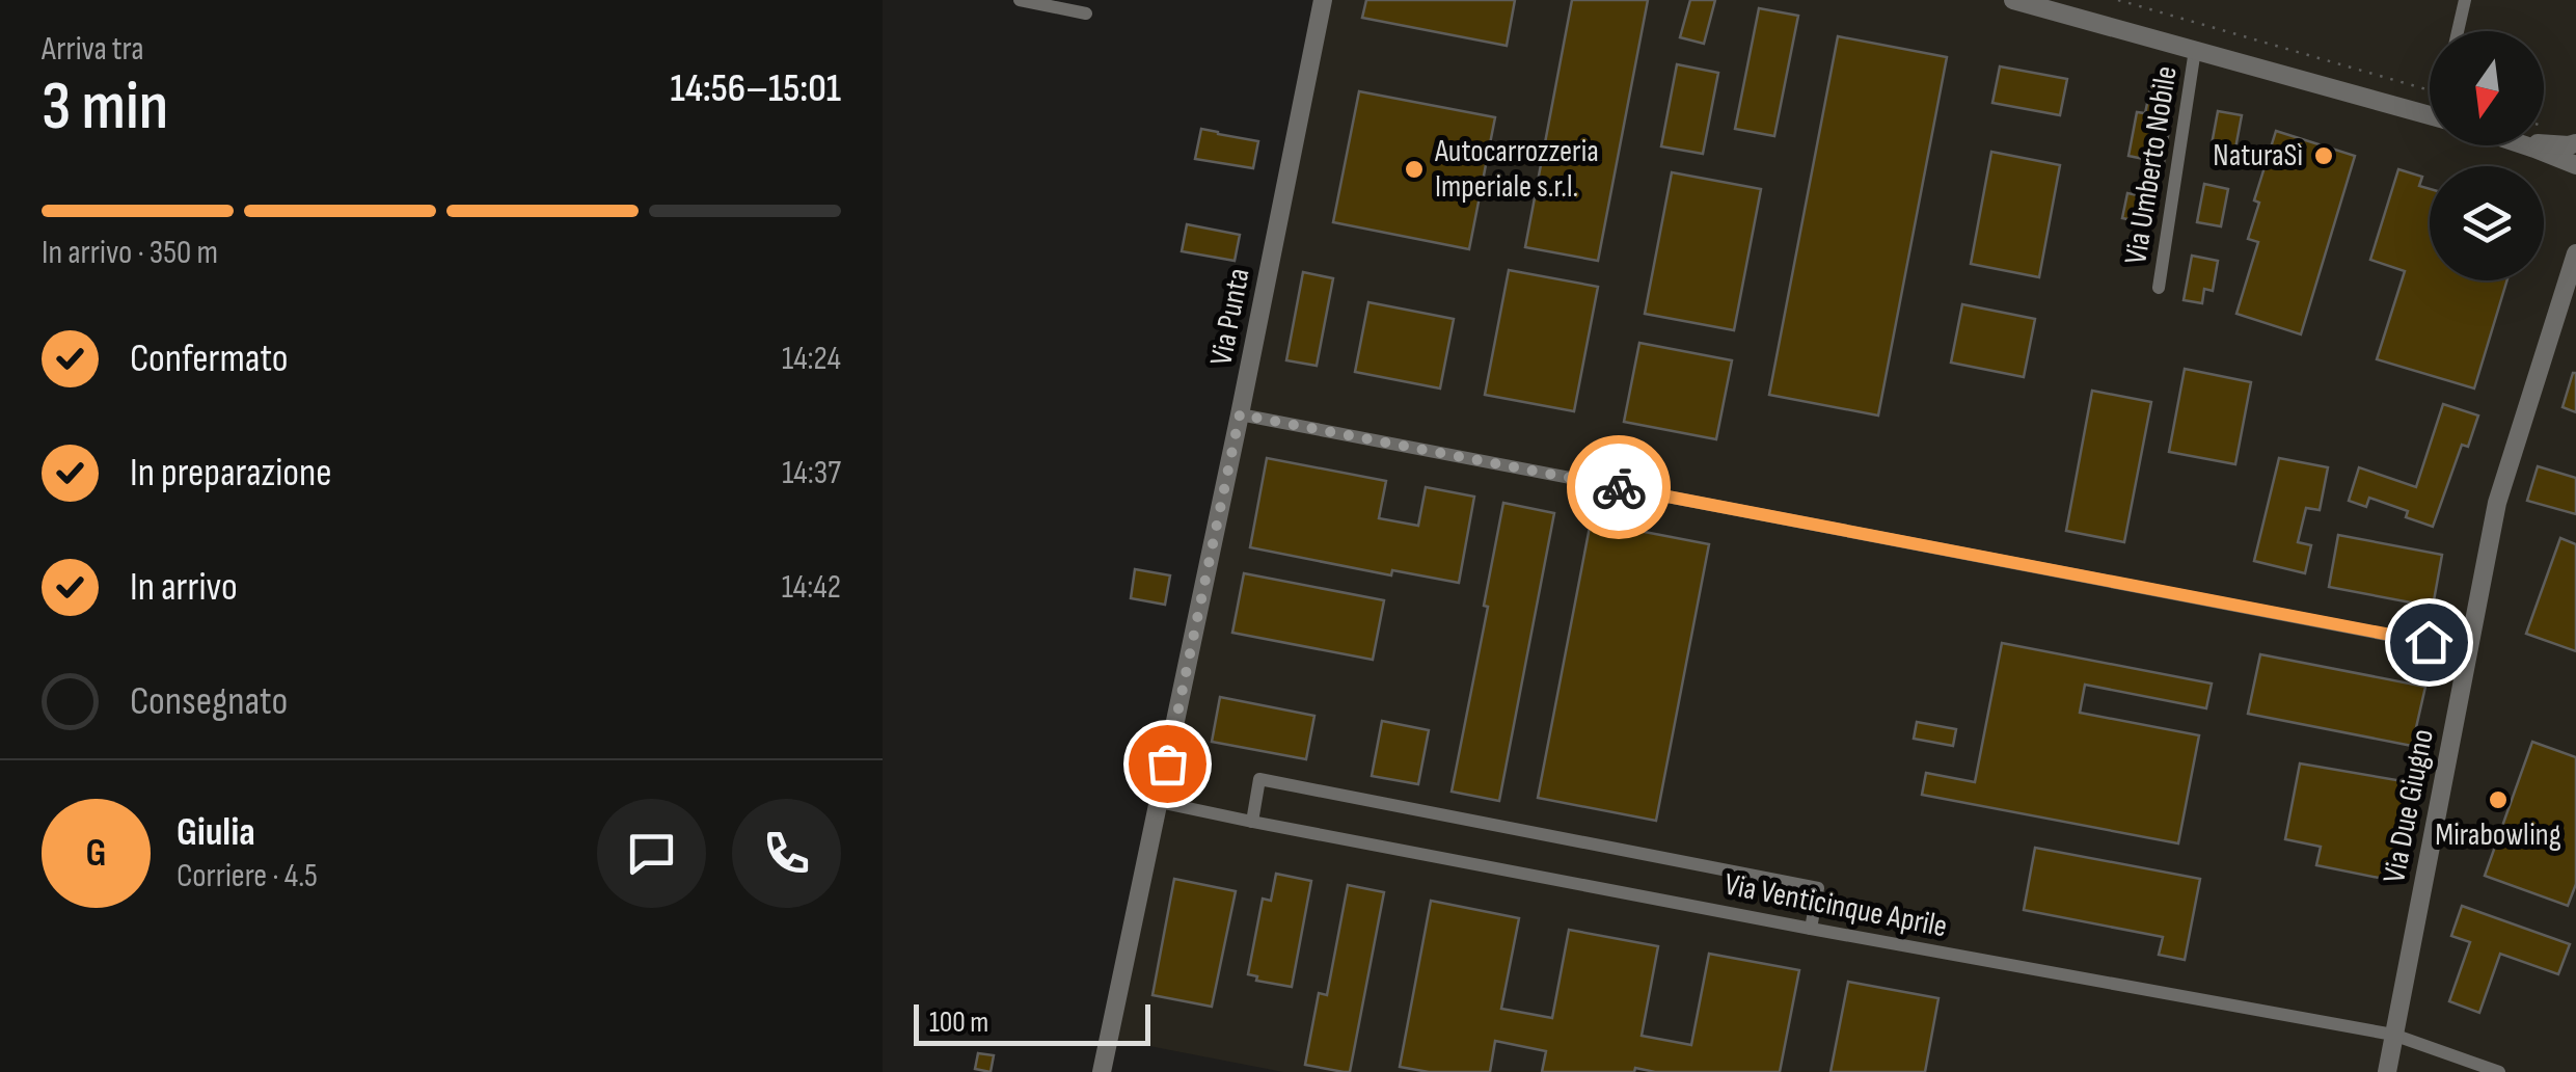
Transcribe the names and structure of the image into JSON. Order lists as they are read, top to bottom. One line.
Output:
{"streets":{"street":["Via Umberto Nobile","Via Punta","Via Due Giugno","Via Venticinque Aprile"]},"crossings":[["Via Punta","Via Venticinque Aprile"],["Via Due Giugno","Via Venticinque Aprile"]],"places":["NaturaSì","Autocarrozzeria Imperiale s.r.l.","Mirabowling"],"scale_bar":"100 m","north":"bottom","page":{"heading":["3 min","Arriva tra","14:56–15:01"],"panel":["Giulia","Corriere · 4.5"],"bar":"In arrivo · 350 m","list":[["Confermato","14:24"],["In preparazione","14:37"],["In arrivo","14:42"],"Consegnato"],"round":"G","scale":"100 m"}}
